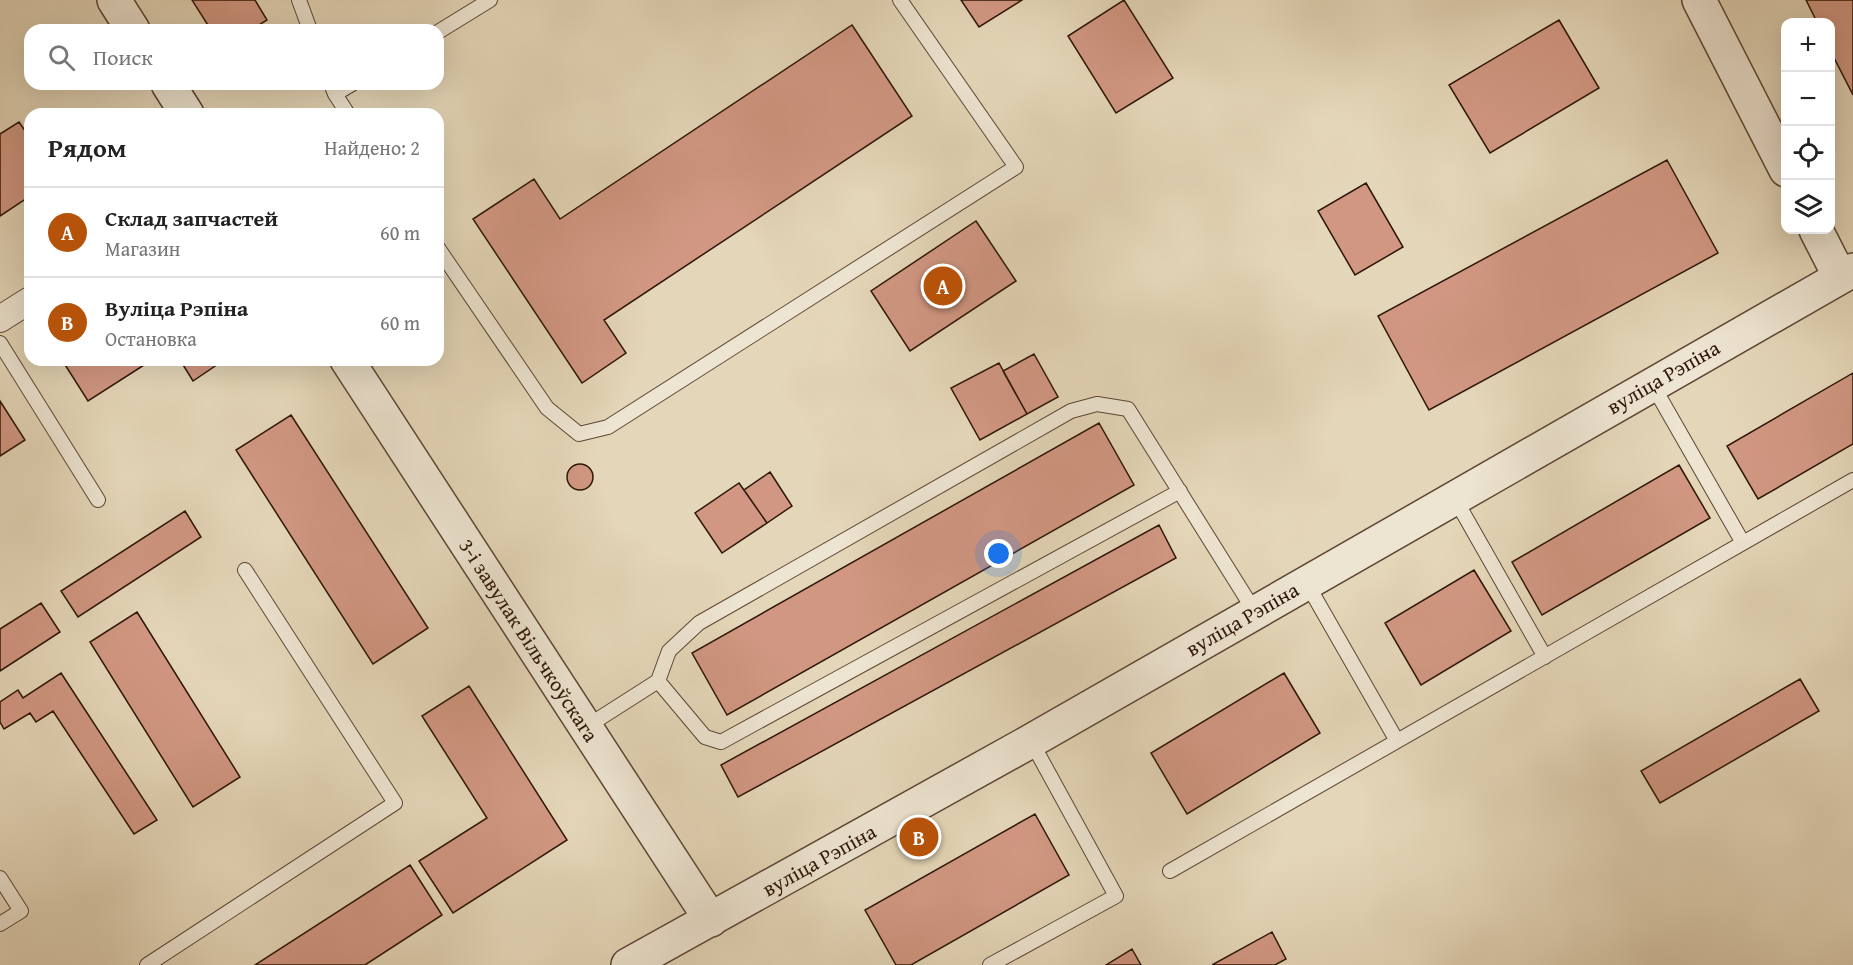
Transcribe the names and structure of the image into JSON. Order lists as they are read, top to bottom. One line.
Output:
{"streets":{"street":["вуліца Рэпіна","3-і завулак Вільчкоўскага"]},"crossings":[["вуліца Рэпіна","3-і завулак Вільчкоўскага"]],"page":{"map_buttons":["+","−"],"search":"Поиск","heading":["Рядом","Найдено: 2"],"list":[{"mark":"A","name":"Склад запчастей","note":"Магазин","value":"60 m"},{"mark":"B","name":"Вуліца Рэпіна","note":"Остановка","value":"60 m"}],"pins":["A","B"]}}
